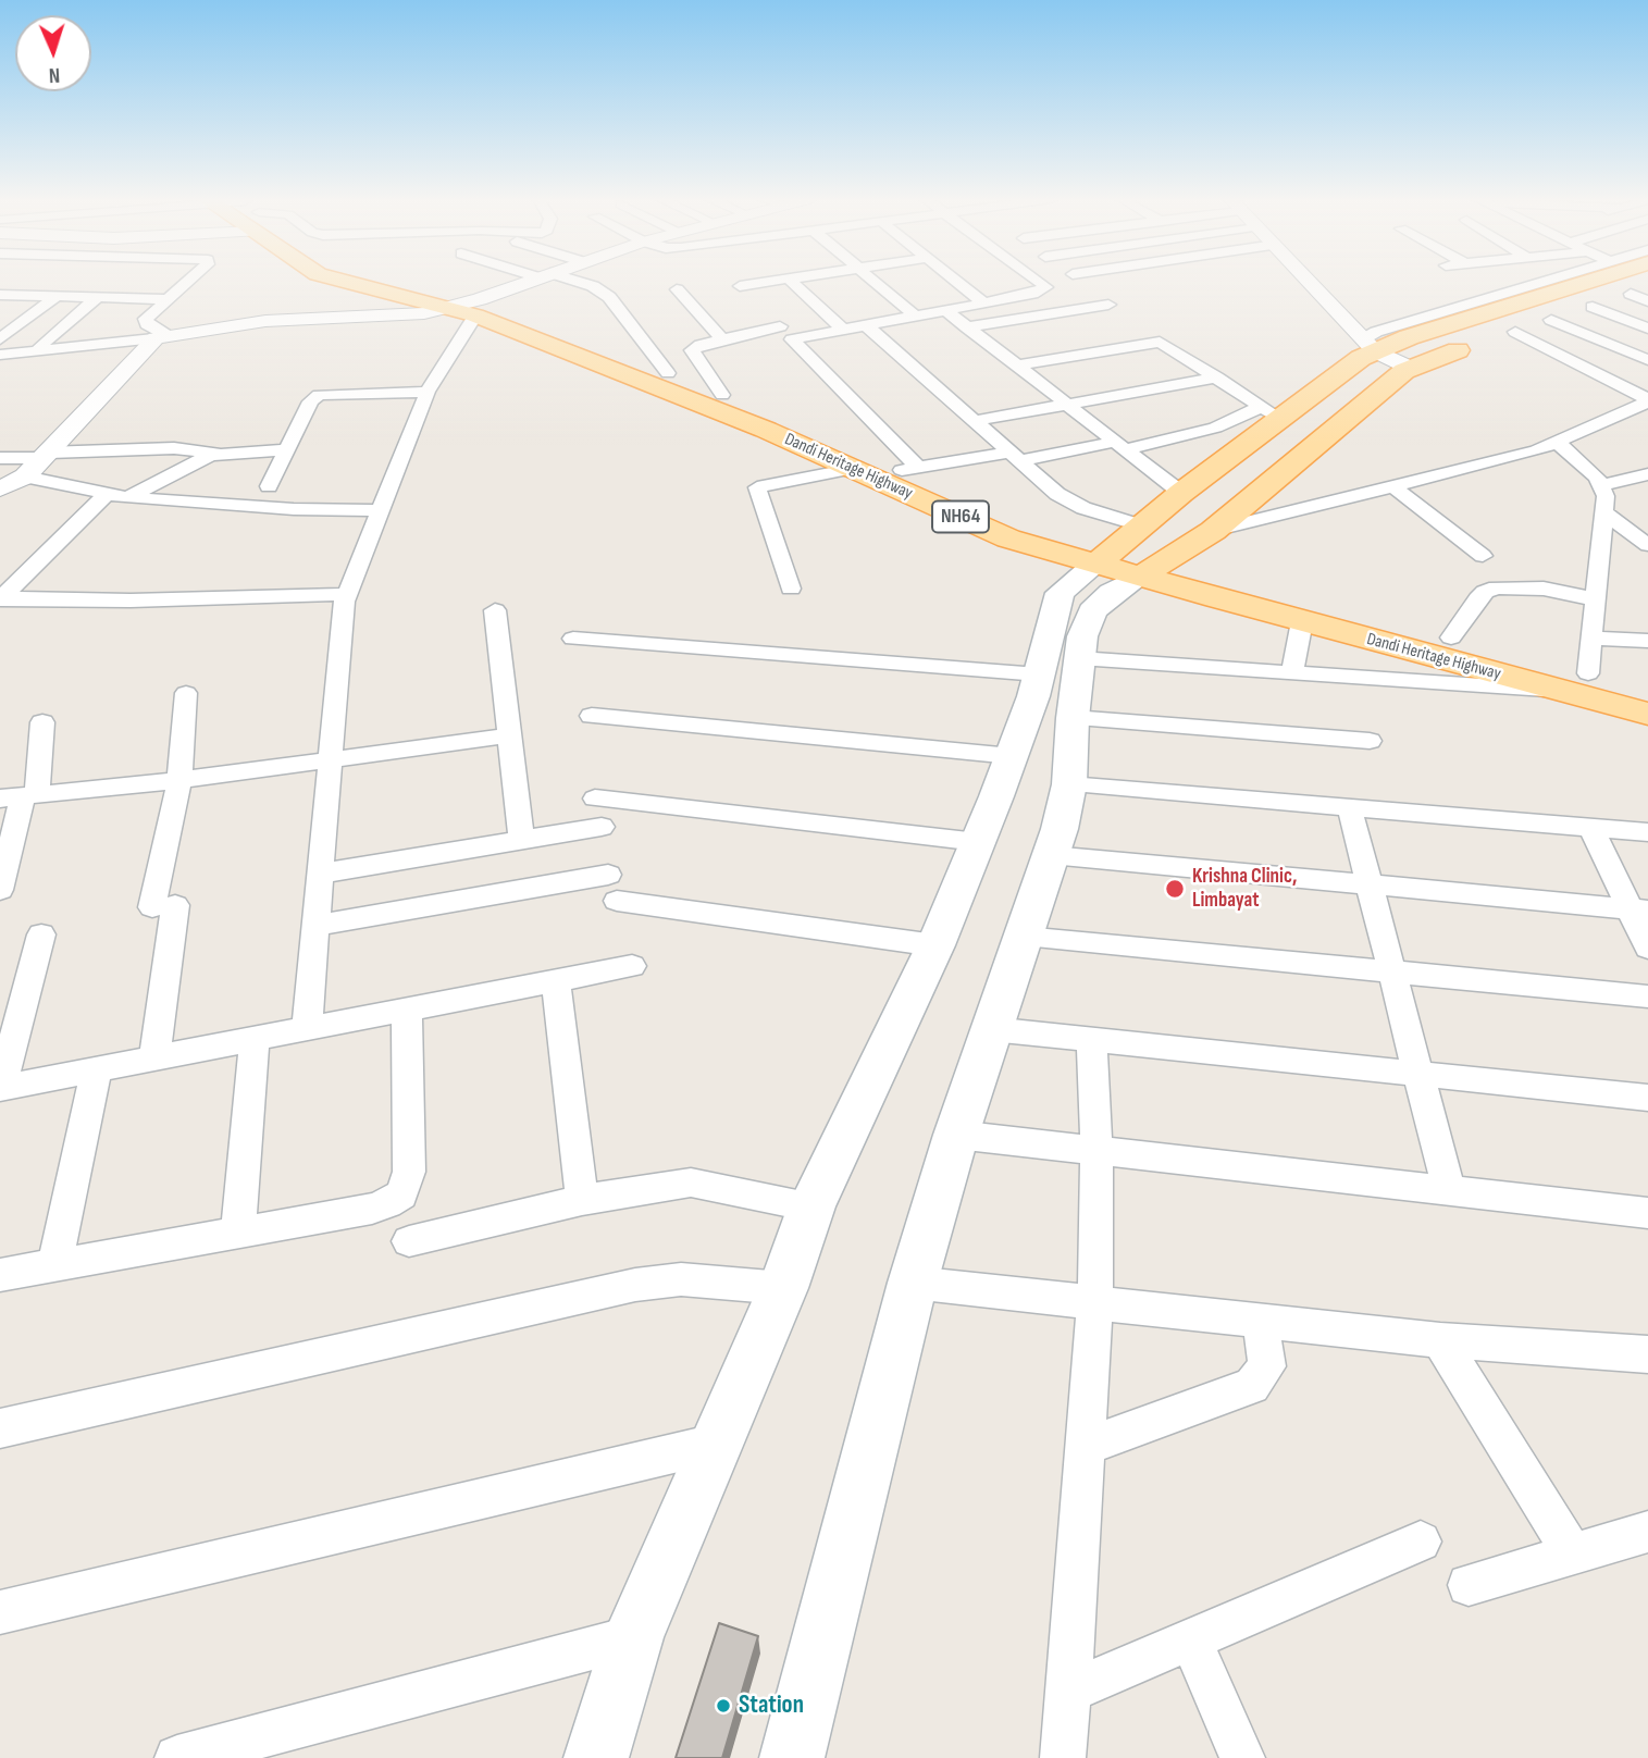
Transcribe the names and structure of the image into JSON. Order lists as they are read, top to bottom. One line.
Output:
{"streets":{"main road":["Dandi Heritage Highway","NH64"]},"crossings":[["Dandi Heritage Highway","NH64"]],"places":["Krishna Clinic, Limbayat","Station"],"north":"bottom"}
